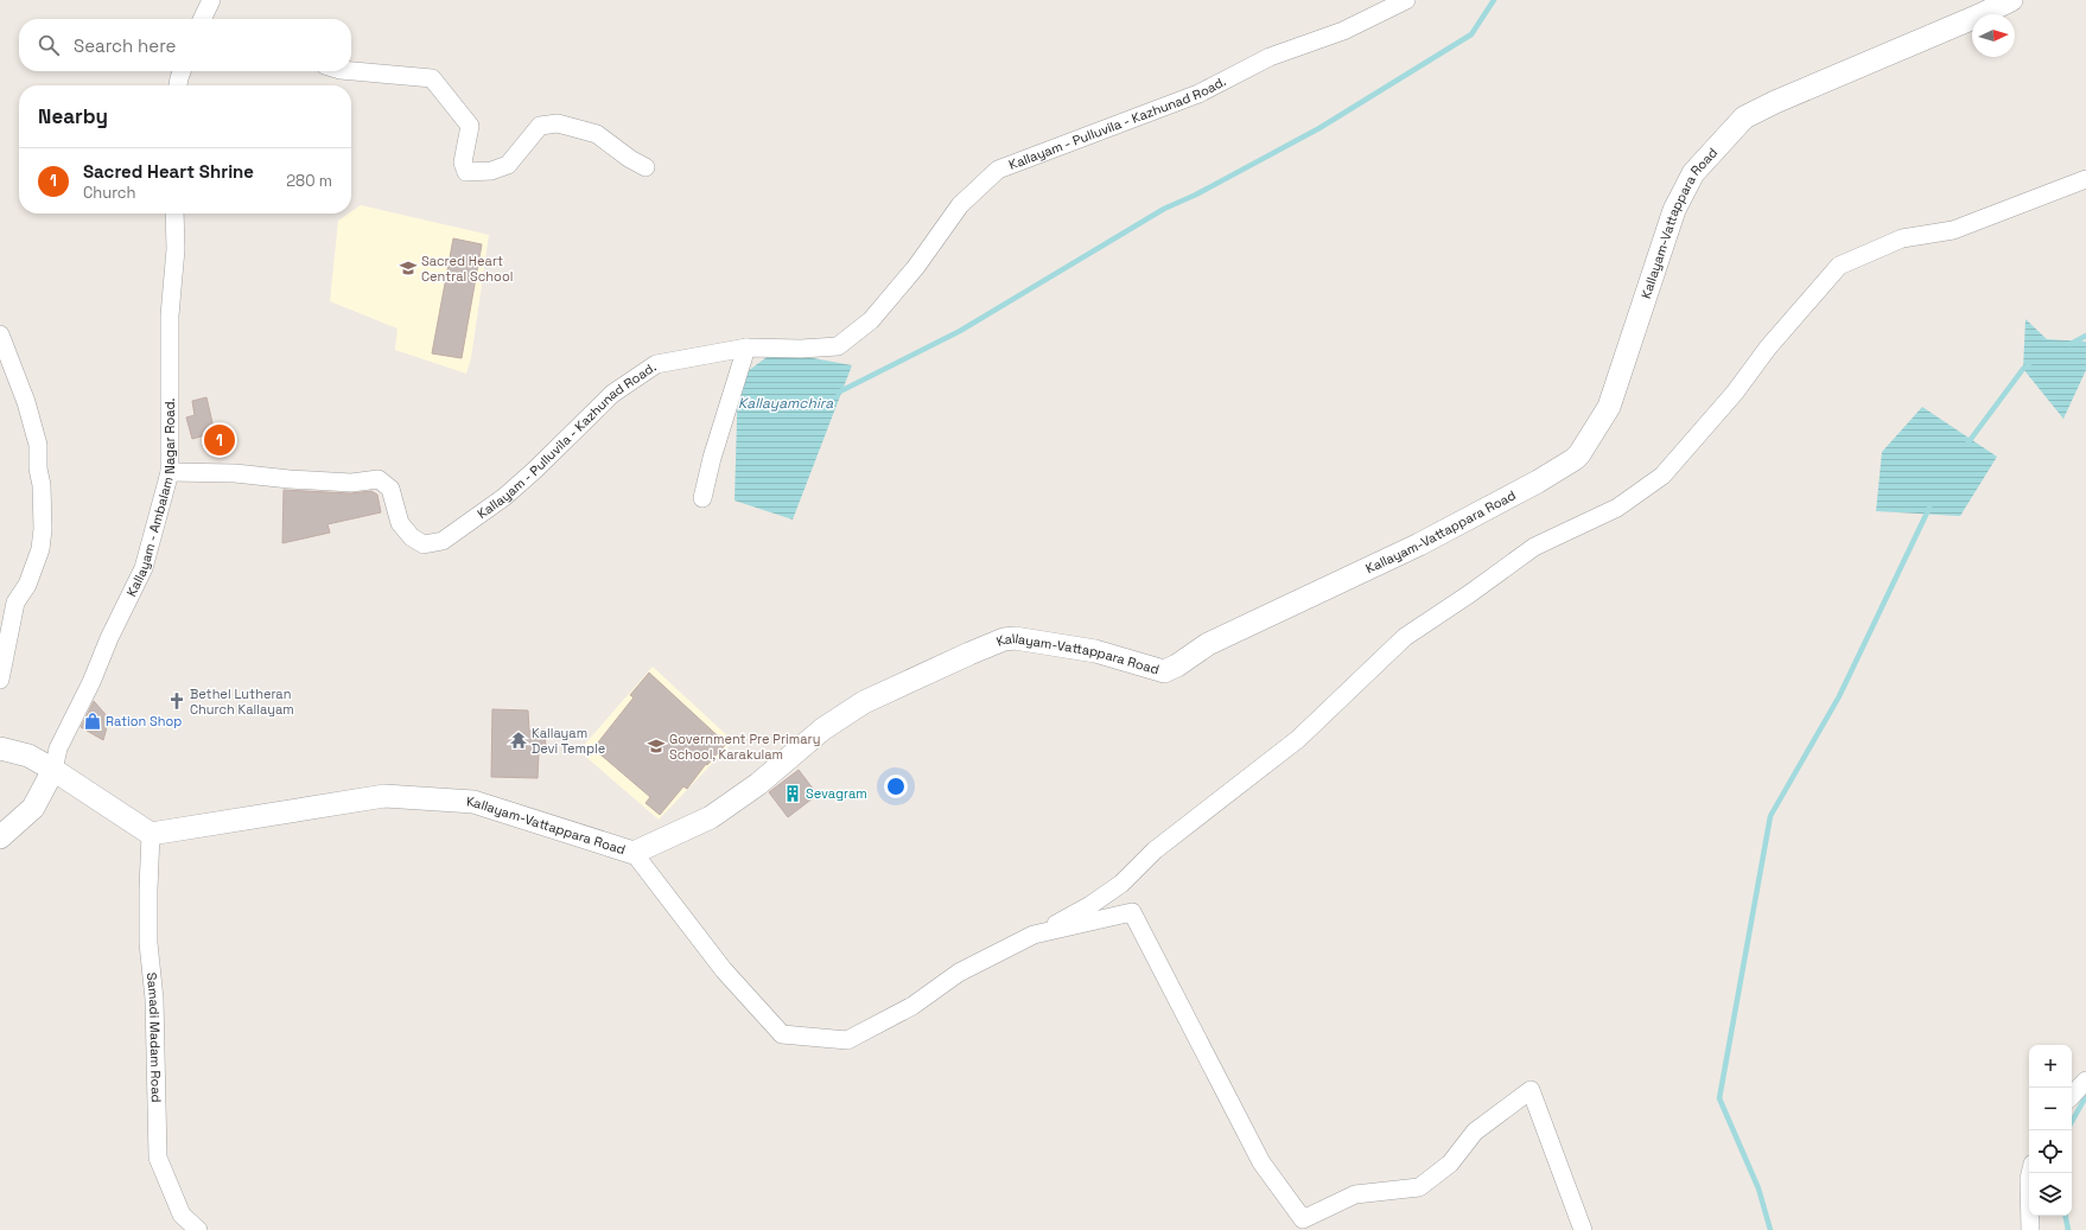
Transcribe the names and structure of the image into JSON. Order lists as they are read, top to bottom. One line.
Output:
{"streets":{"street":["Kallayam - Pulluvila - Kazhunad Road.","Kallayam-Vattappara Road","Kallayam - Ambalam Nagar Road.","Samadi Madam Road"]},"crossings":[["Kallayam - Pulluvila - Kazhunad Road.","Kallayam - Ambalam Nagar Road."],["Kallayam-Vattappara Road","Samadi Madam Road"]],"water":["Kallayamchira"],"places":{"school or university":["Sacred Heart Central School","Government Pre Primary School, Karakulam"],"church":["Bethel Lutheran Church Kallayam"],"shop":["Ration Shop"],"temple":["Kallayam Devi Temple"],"building":["Sevagram"]},"north":"right","page":{"search":"Search here","heading":"Nearby","list":[{"mark":"1","name":"Sacred Heart Shrine","note":"Church","value":"280 m"}],"pins":"1","map_buttons":["+","−"]}}
